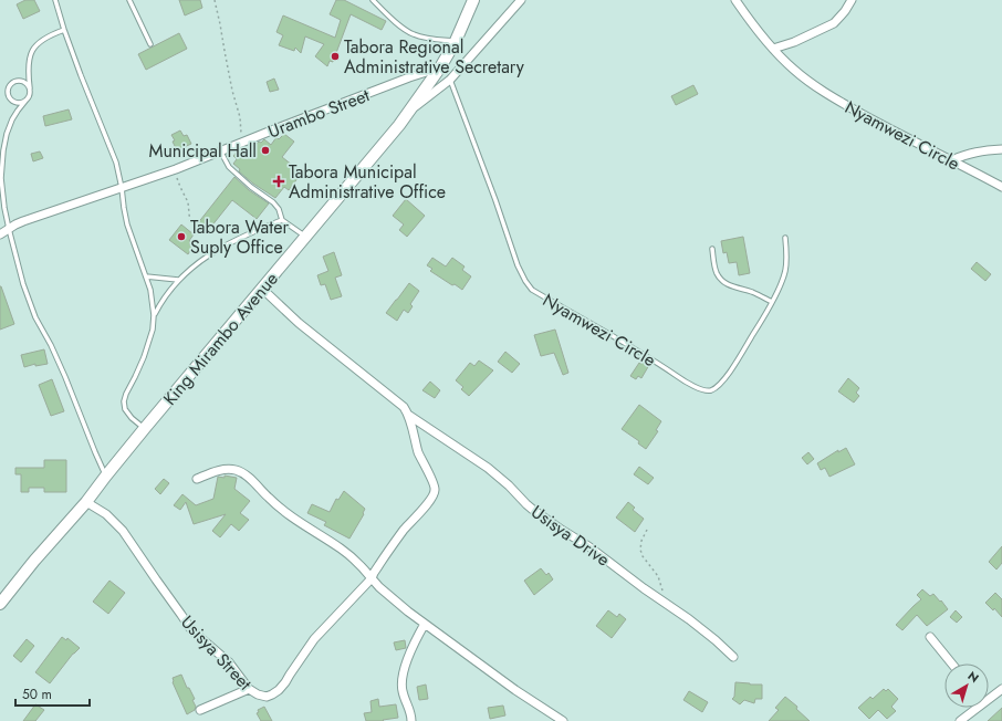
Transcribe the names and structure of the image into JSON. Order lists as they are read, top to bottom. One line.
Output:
{"streets":{"main road":["King Mirambo Avenue"],"street":["Urambo Street","Nyamwezi Circle","Usisya Drive","Usisya Street"]},"crossings":[["Urambo Street","King Mirambo Avenue"],["King Mirambo Avenue","Usisya Street"],["Usisya Drive","Usisya Street"]],"places":{"other":["Tabora Regional Administrative Secretary","Municipal Hall","Tabora Water Suply Office"],"health":["Tabora Municipal Administrative Office"]},"scale_bar":"50 m","north":"top right"}
